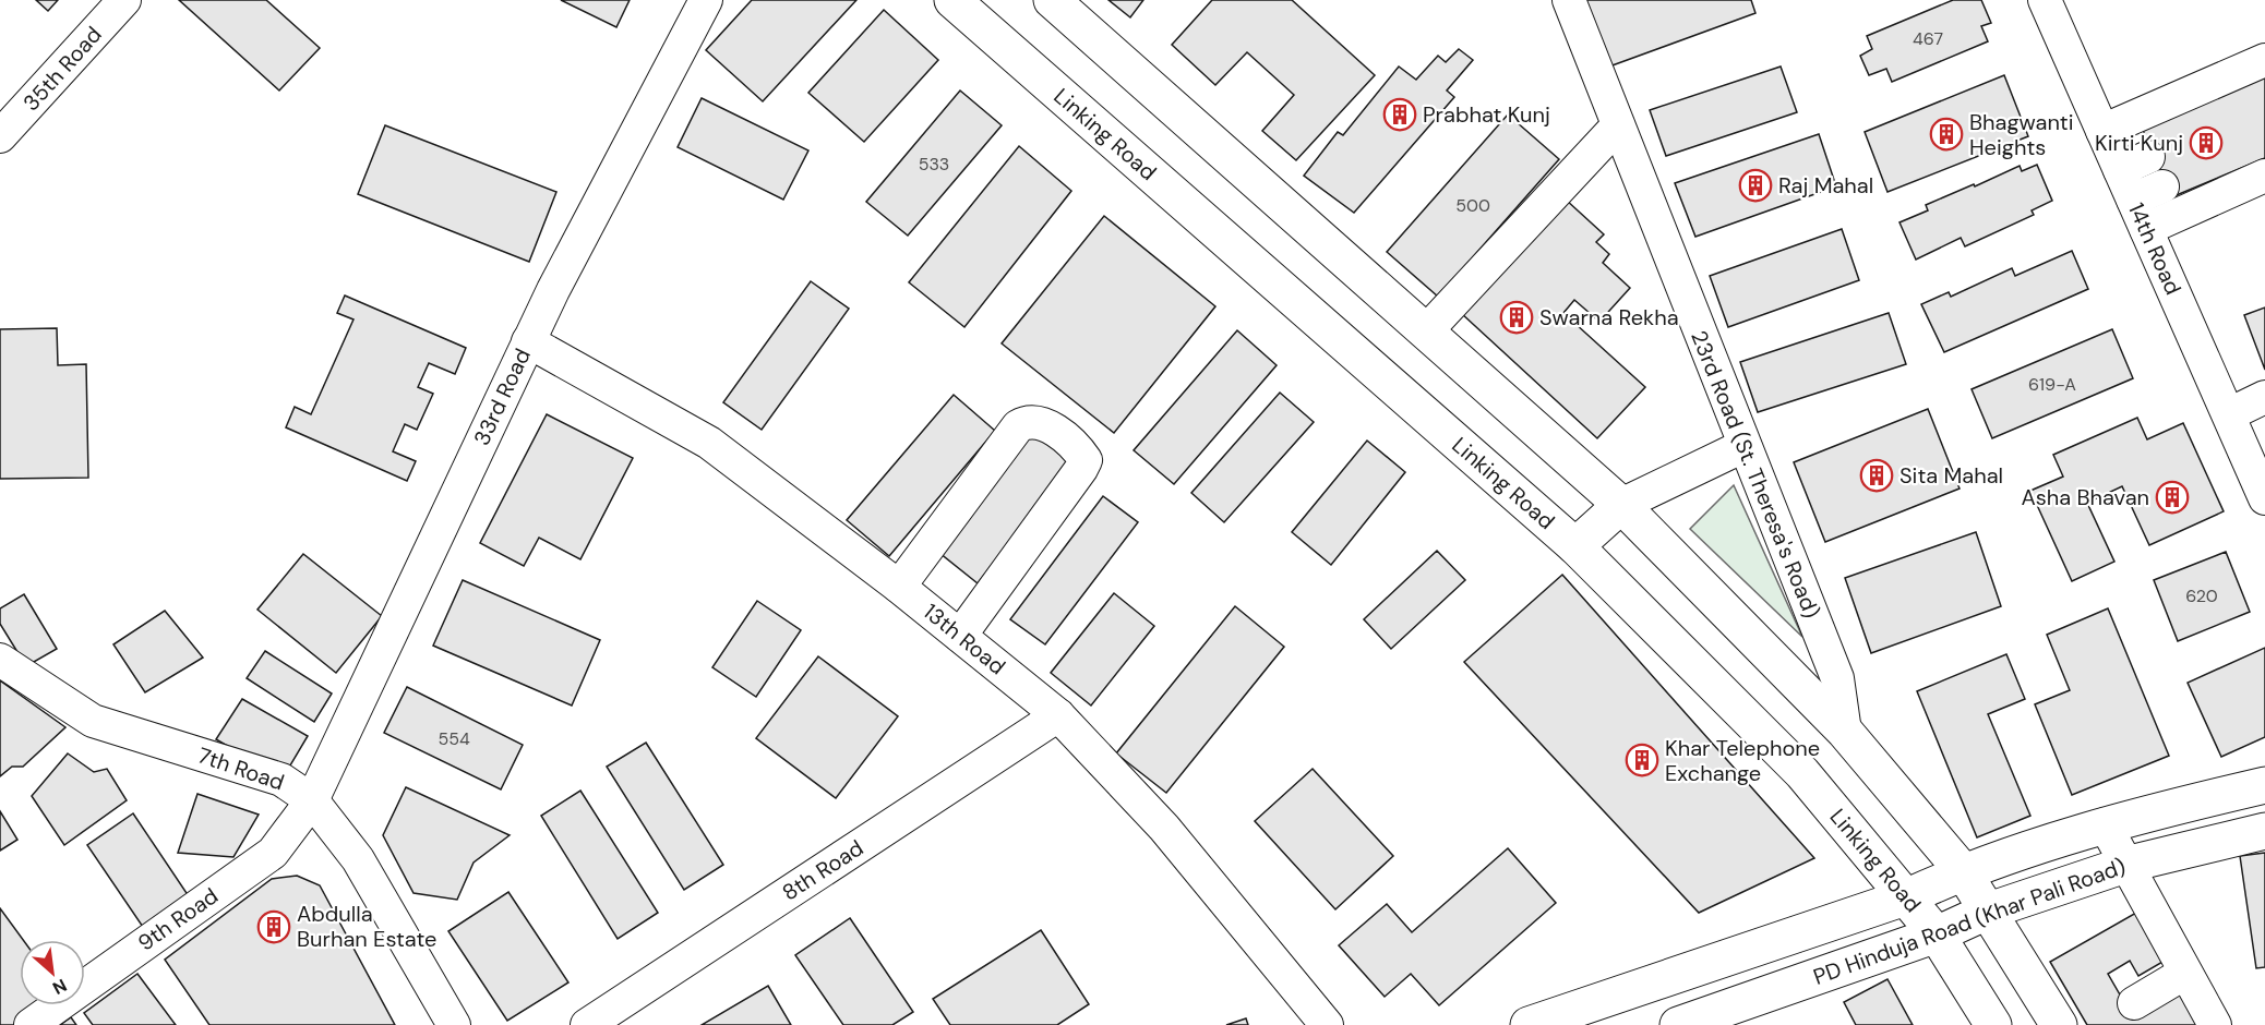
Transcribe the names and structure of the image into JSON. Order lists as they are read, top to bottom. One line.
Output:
{"streets":{"main road":["Linking Road","PD Hinduja Road (Khar Pali Road)"],"street":["35th Road","14th Road","33rd Road","23rd Road (St. Theresa's Road)","13th Road","7th Road","8th Road","9th Road"]},"crossings":[["Linking Road","PD Hinduja Road (Khar Pali Road)"],["33rd Road","13th Road"],["33rd Road","7th Road"],["33rd Road","9th Road"],["13th Road","8th Road"],["7th Road","9th Road"]],"places":{"building":["Prabhat Kunj","Bhagwanti Heights","Kirti Kunj","Raj Mahal","Swarna Rekha","Sita Mahal","Asha Bhavan","Khar Telephone Exchange","Abdulla Burhan Estate"]},"house_numbers":["467","533","500","619-A","620","554"],"north":"bottom right"}
